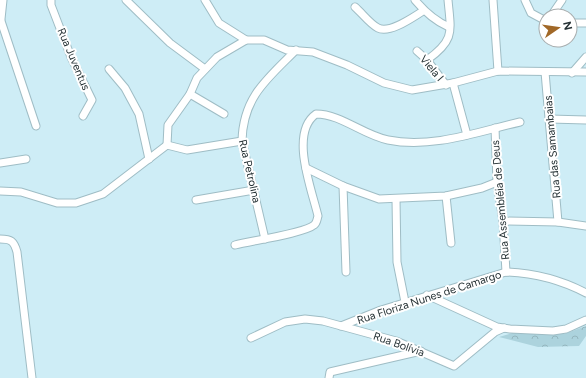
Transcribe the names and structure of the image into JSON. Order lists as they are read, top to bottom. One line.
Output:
{"streets":{"street":["Rua Juventus","Viela I","Rua das Samambaias","Rua Petrolina","Rua Assembléia de Deus","Rua Floriza Nunes de Camargo","Rua Bolívia"]},"crossings":[["Rua Assembléia de Deus","Rua Floriza Nunes de Camargo"],["Rua Floriza Nunes de Camargo","Rua Bolívia"]],"north":"right"}
